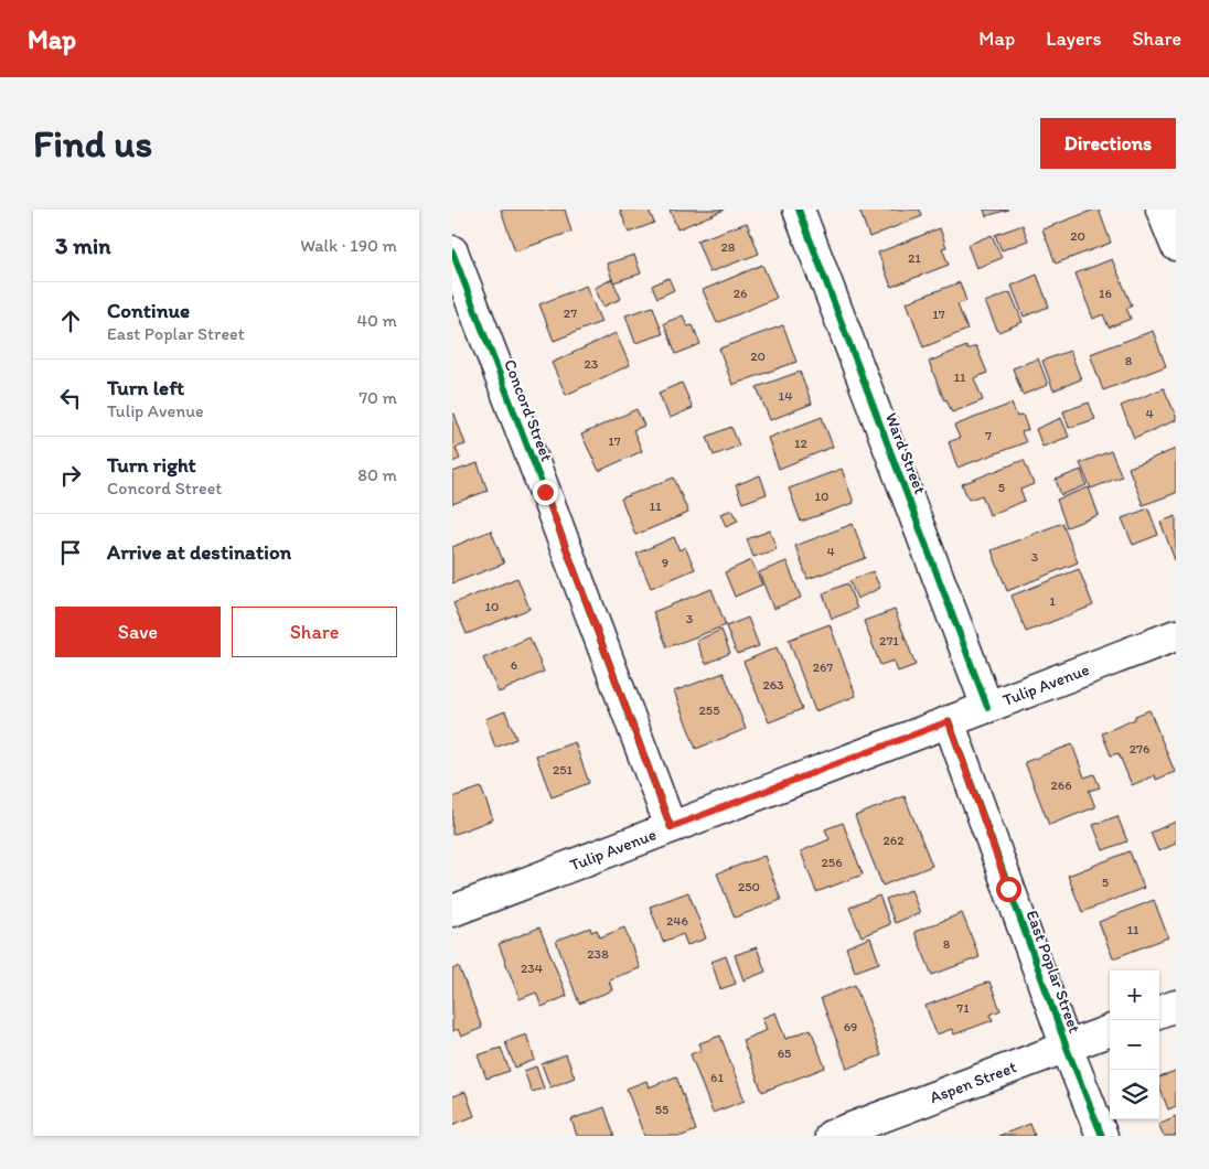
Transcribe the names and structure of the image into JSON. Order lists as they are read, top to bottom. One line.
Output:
{"streets":{"street":["Concord Street","Ward Street","Tulip Avenue","East Poplar Street","Aspen Street"]},"crossings":[["Concord Street","Tulip Avenue"],["Ward Street","Tulip Avenue"],["Tulip Avenue","East Poplar Street"],["East Poplar Street","Aspen Street"]],"house_numbers":["20","28","21","26","16","27","17","20","8","23","11","14","4","7","17","12","5","10","11","4","3","9","1","10","3","271","6","267","263","255","276","251","266","262","256","5","250","246","11","8","238","234","71","69","65","61","55"],"page":{"header":"Map","nav":["Map","Layers","Share"],"buttons":["Directions",["Save","Share"]],"title":"Find us","heading":["3 min","Walk · 190 m"],"list":[["Continue","East Poplar Street","40 m"],["Turn left","Tulip Avenue","70 m"],["Turn right","Concord Street","80 m"],"Arrive at destination"],"map_buttons":["+","−"]}}
